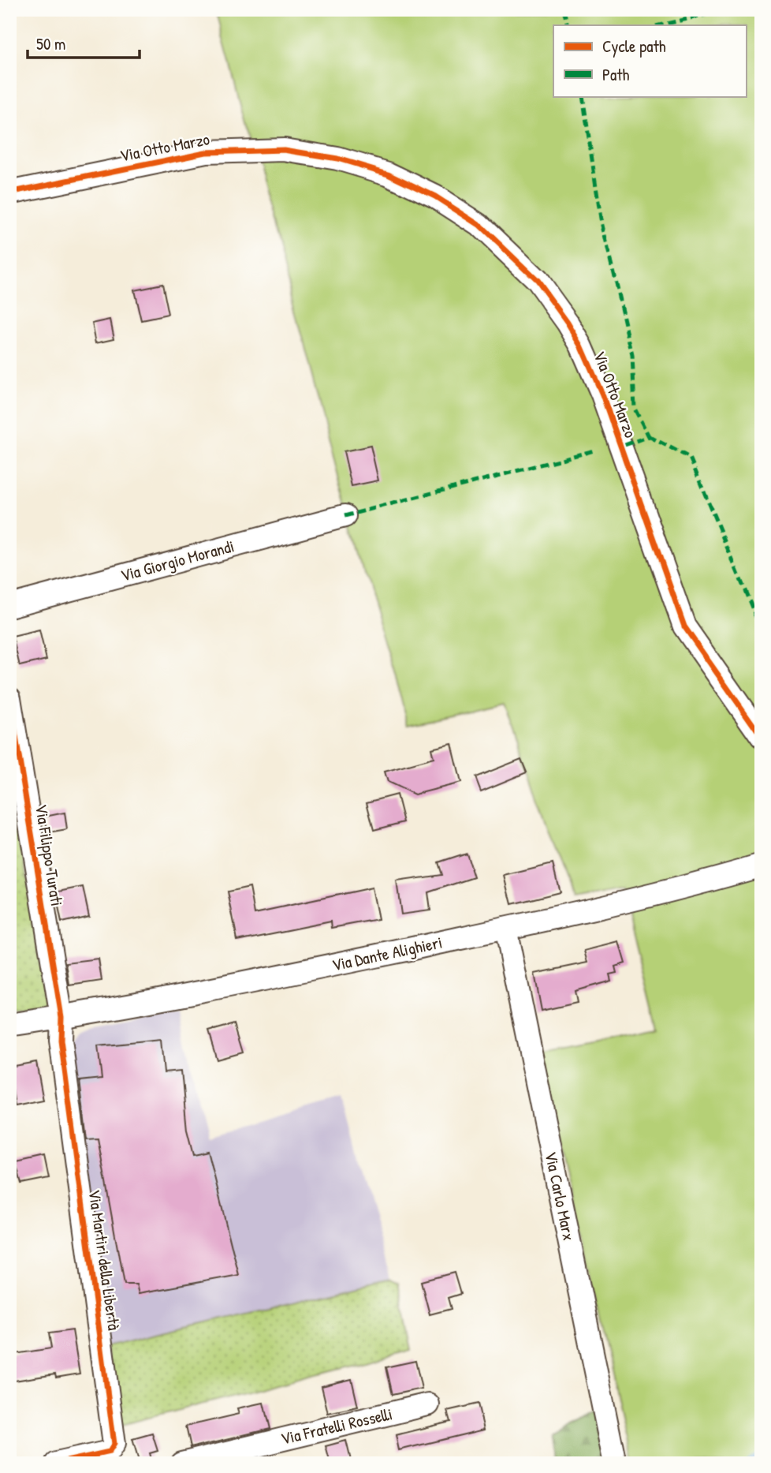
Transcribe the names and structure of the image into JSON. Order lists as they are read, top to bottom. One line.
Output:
{"streets":{"street":["Via Otto Marzo","Via Giorgio Morandi","Via Filippo Turati","Via Dante Alighieri","Via Carlo Marx","Via Martiri della Libertà","Via Fratelli Rosselli"]},"crossings":[["Via Filippo Turati","Via Dante Alighieri"],["Via Filippo Turati","Via Martiri della Libertà"],["Via Dante Alighieri","Via Carlo Marx"],["Via Dante Alighieri","Via Martiri della Libertà"]],"legend":["Cycle path","Path"],"scale_bar":"50 m"}
